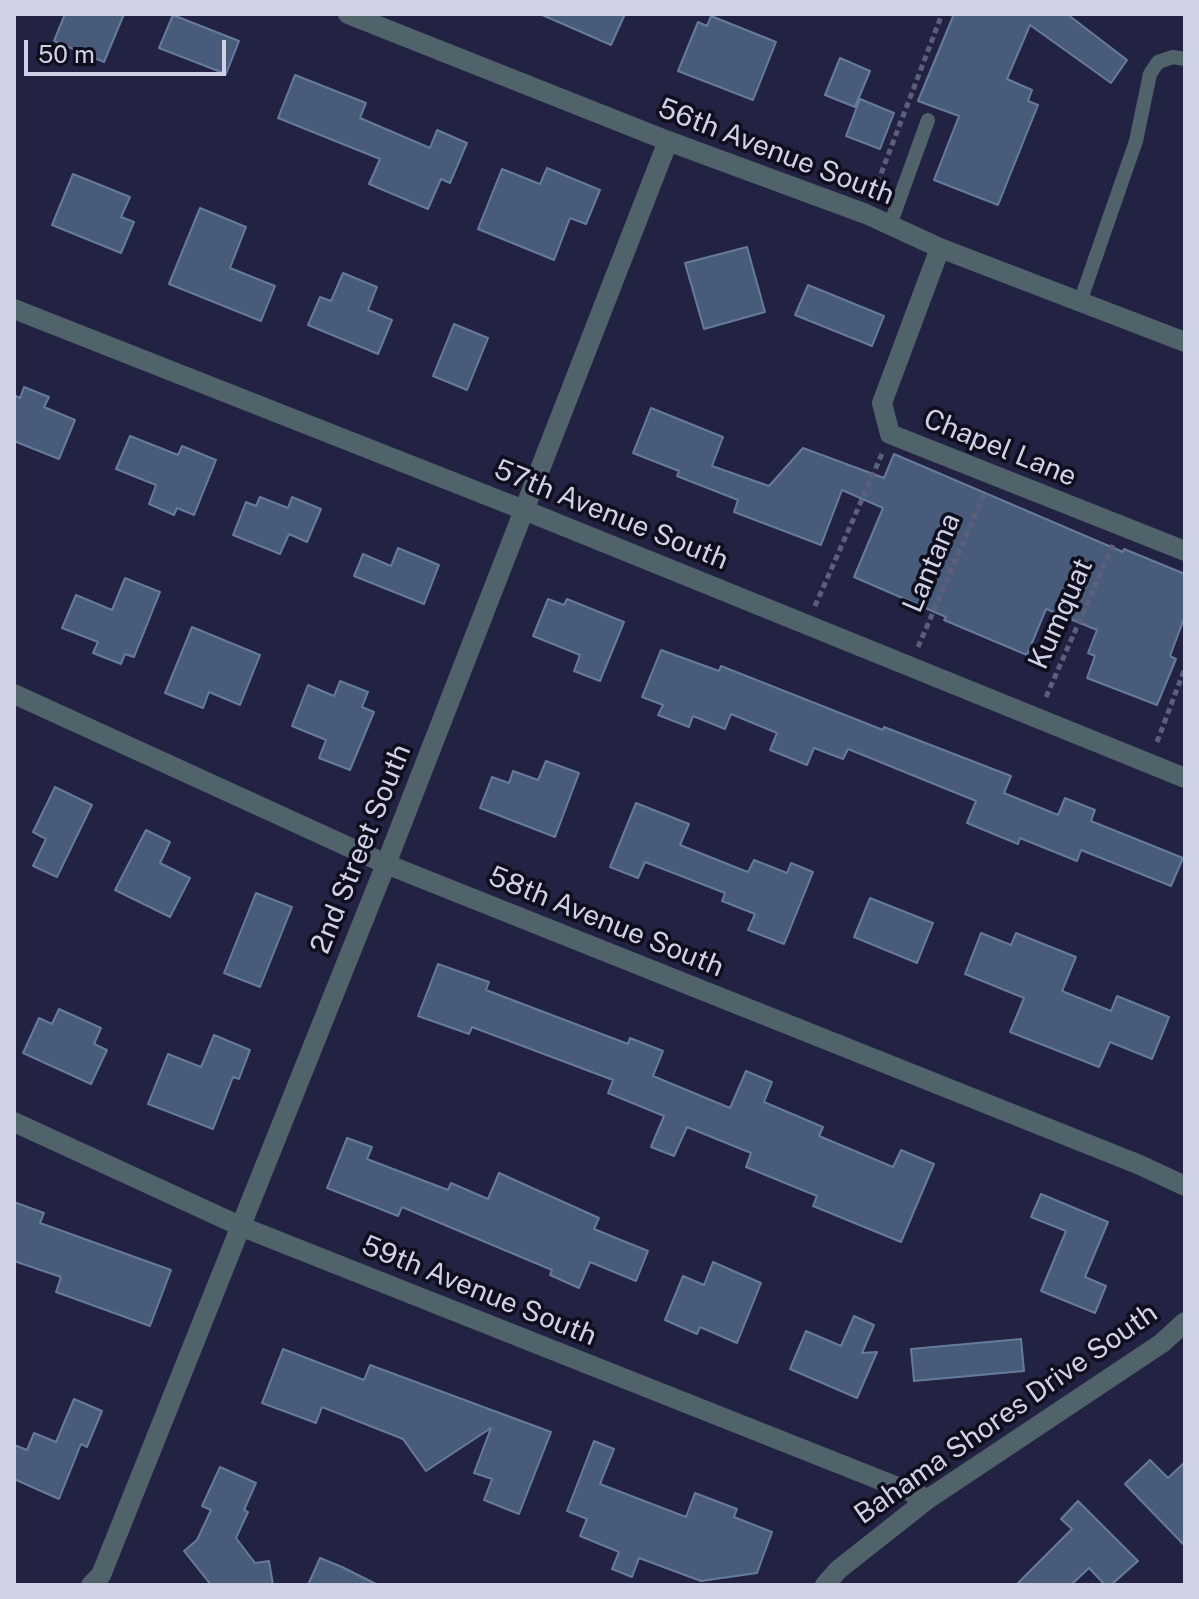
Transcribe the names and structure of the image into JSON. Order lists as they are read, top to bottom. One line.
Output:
{"streets":{"street":["56th Avenue South","Chapel Lane","57th Avenue South","2nd Street South","58th Avenue South","59th Avenue South","Bahama Shores Drive South"],"path":["Lantana","Kumquat"]},"crossings":[["56th Avenue South","Chapel Lane"],["56th Avenue South","2nd Street South"],["Chapel Lane","Lantana"],["Chapel Lane","Kumquat"],["57th Avenue South","Lantana"],["57th Avenue South","Kumquat"],["57th Avenue South","2nd Street South"],["2nd Street South","58th Avenue South"],["2nd Street South","59th Avenue South"],["59th Avenue South","Bahama Shores Drive South"]],"scale_bar":"50 m"}
